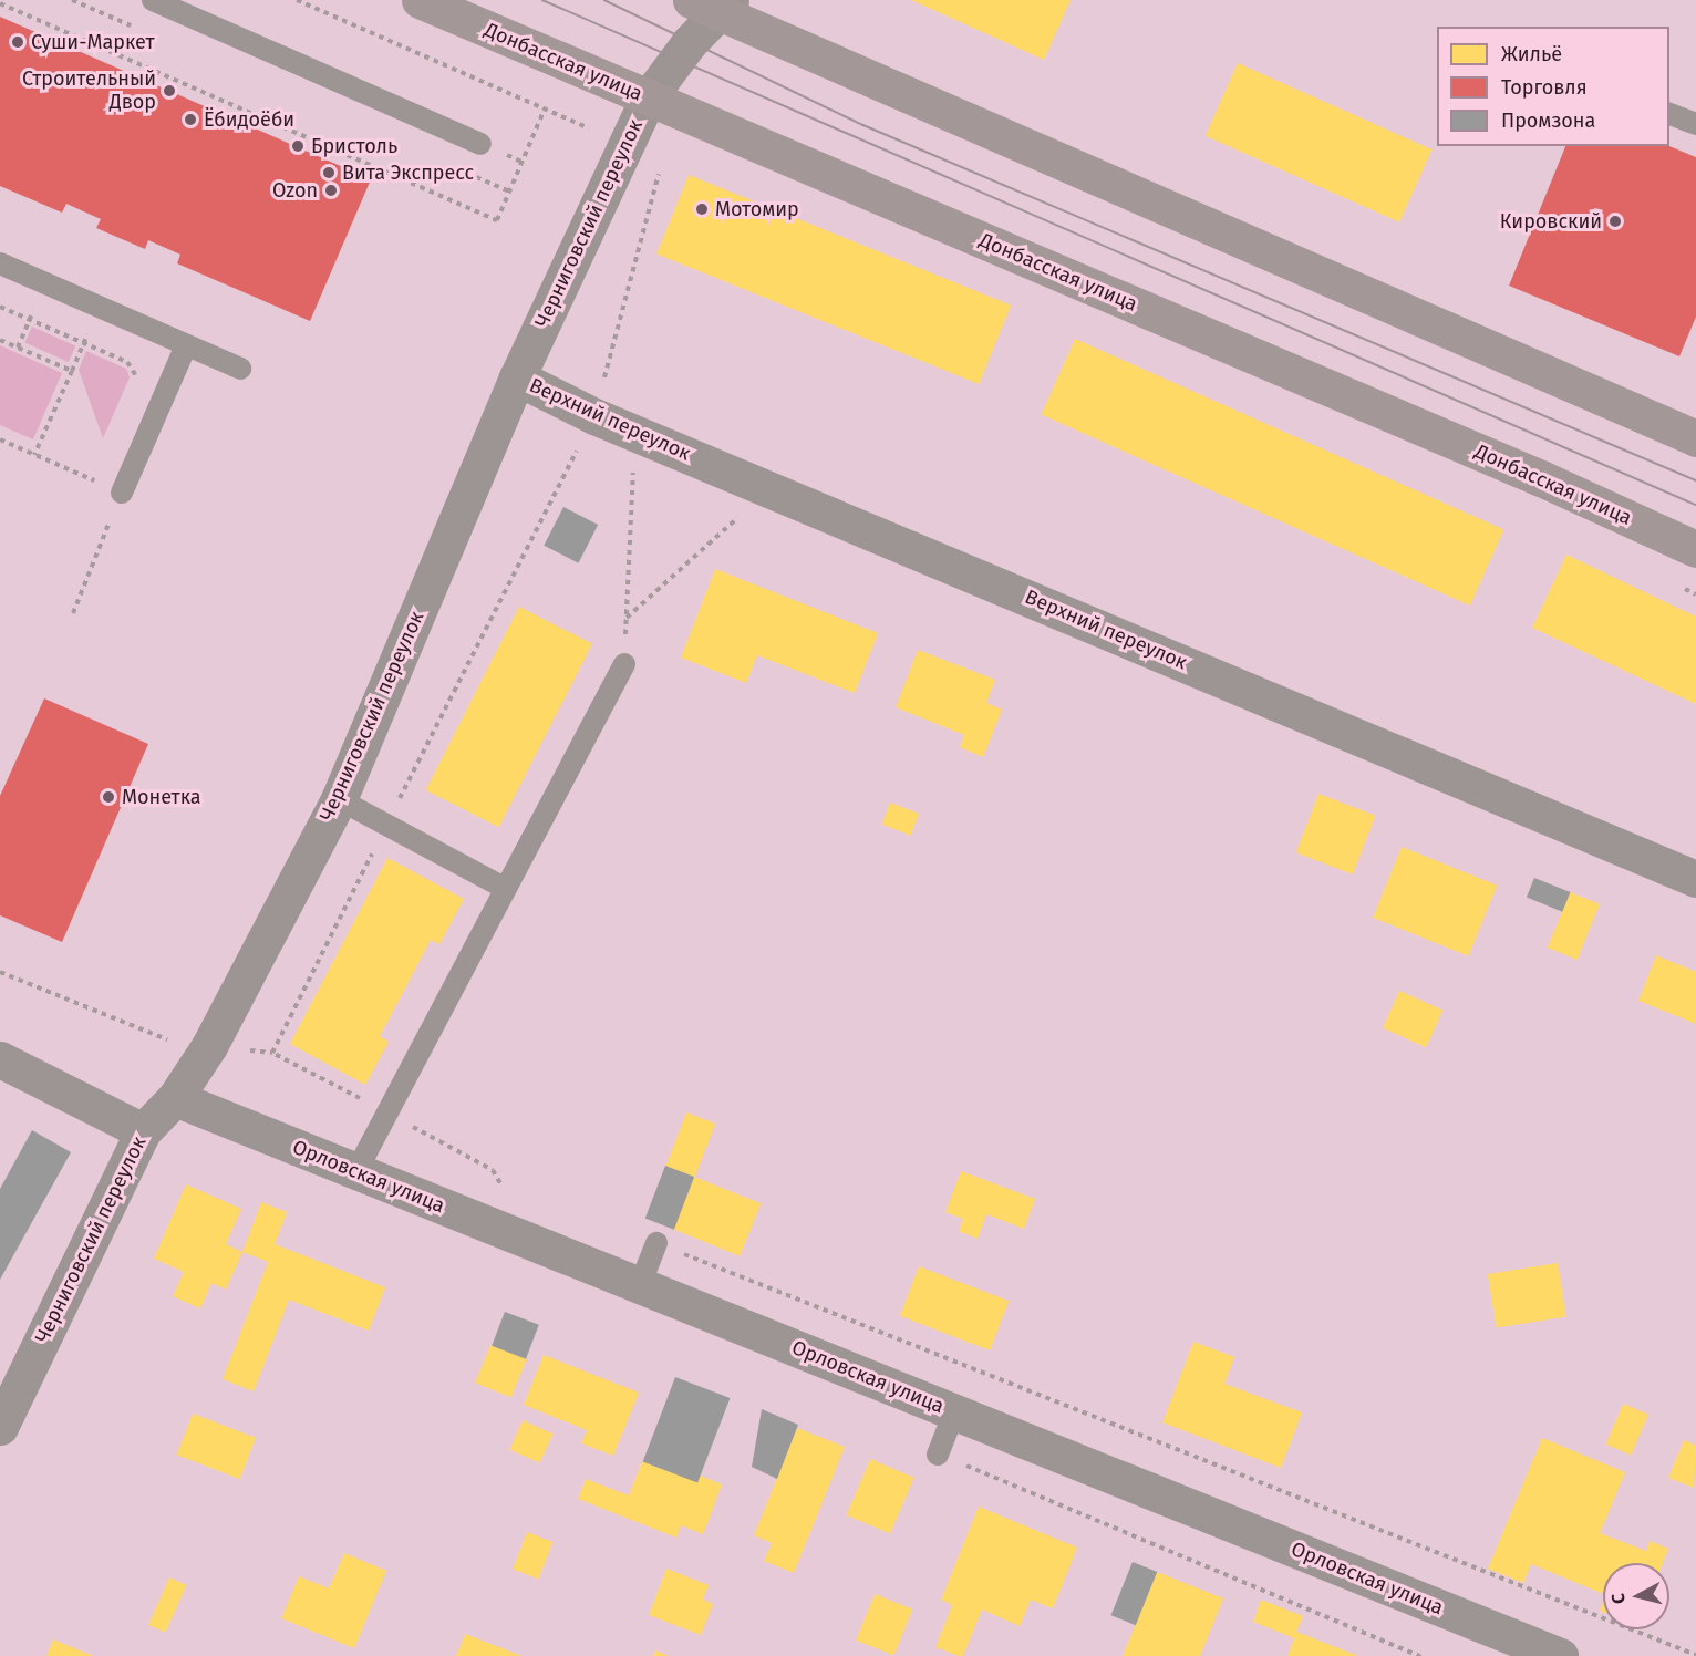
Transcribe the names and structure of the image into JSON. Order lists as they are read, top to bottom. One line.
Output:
{"streets":{"main road":["Донбасская улица"],"street":["Черниговский переулок","Верхний переулок","Орловская улица"]},"crossings":[["Донбасская улица","Черниговский переулок"],["Черниговский переулок","Верхний переулок"],["Черниговский переулок","Орловская улица"]],"places":["Суши-Маркет","Строительный Двор","Ёбидоёби","Бристоль","Вита Экспресс","Ozon","Мотомир","Кировский","Монетка"],"legend":["Жильё","Торговля","Промзона"],"north":"left"}
